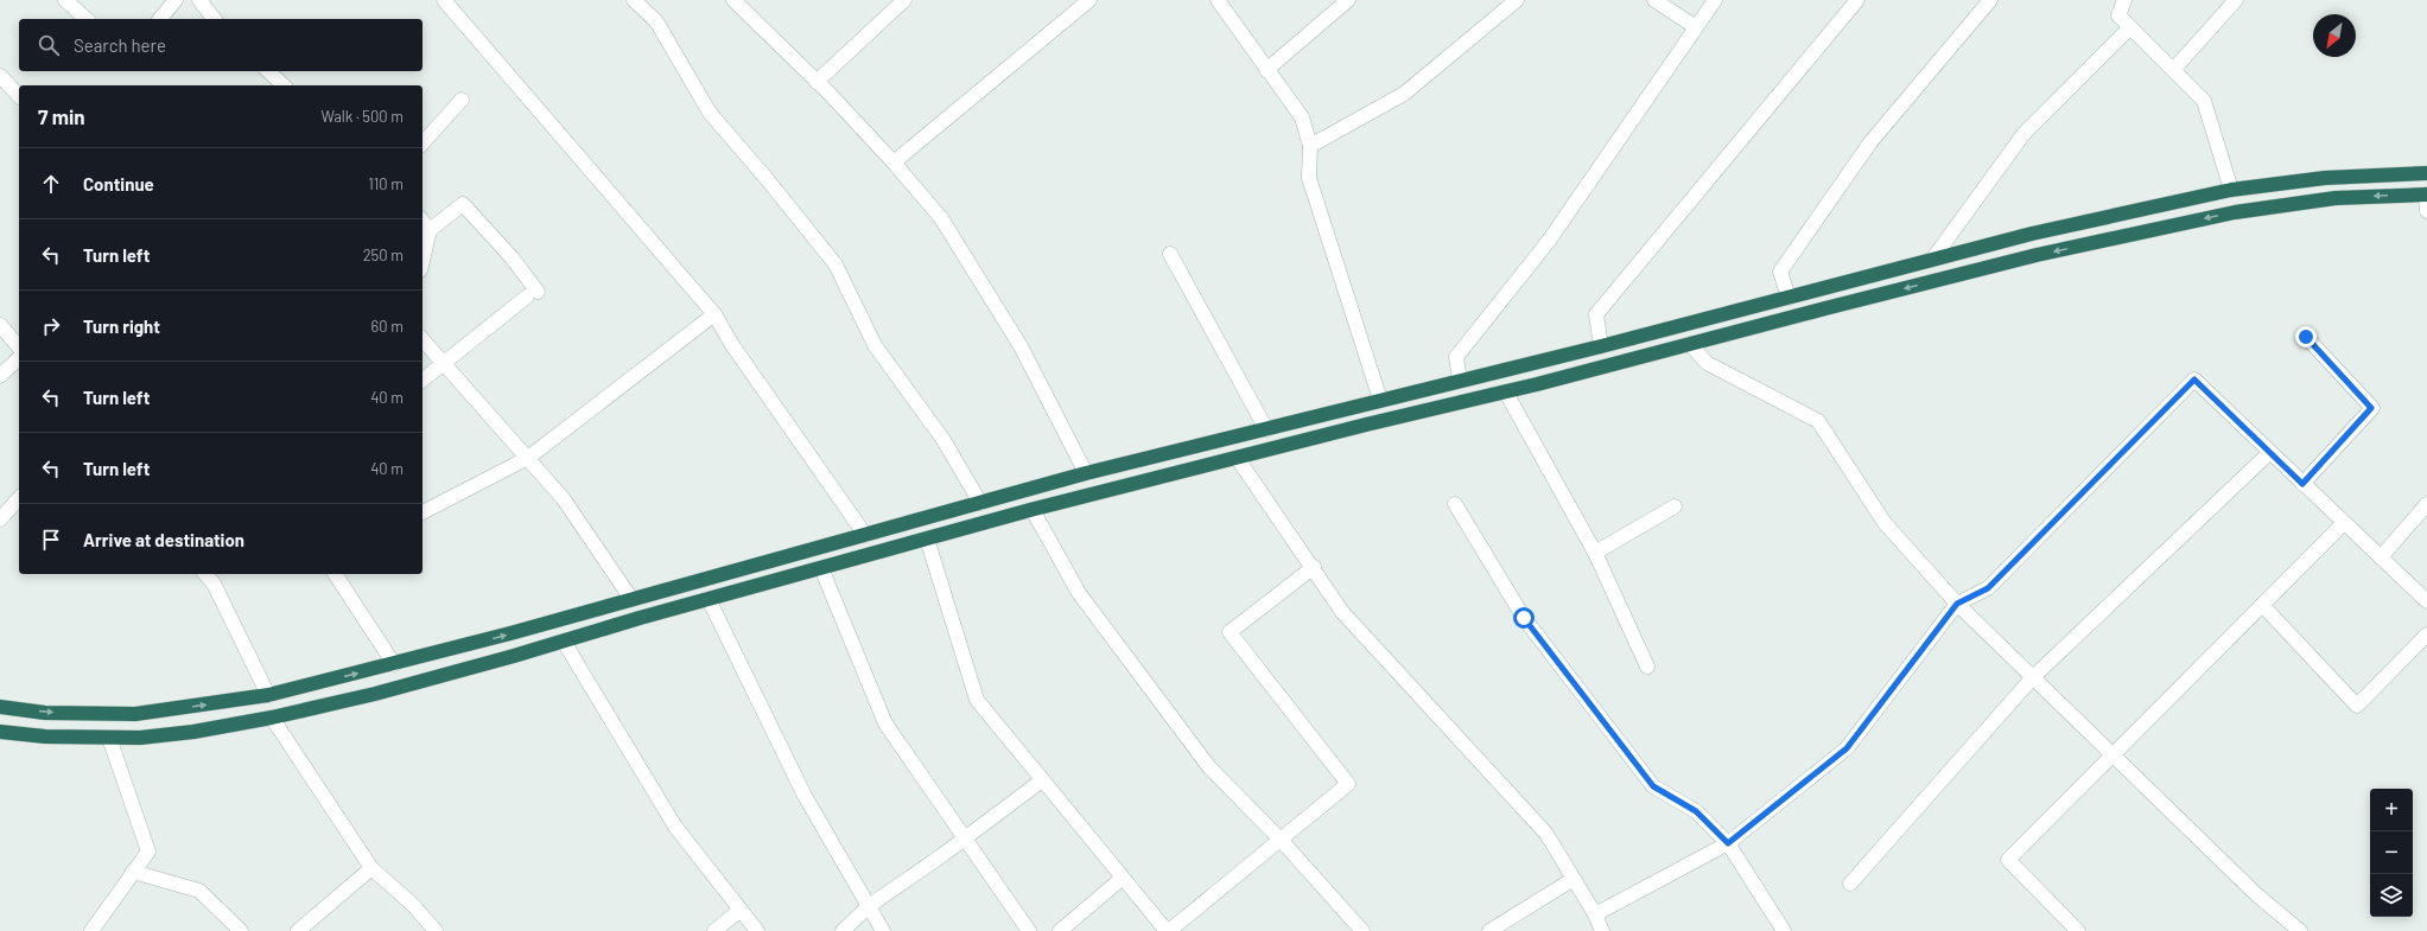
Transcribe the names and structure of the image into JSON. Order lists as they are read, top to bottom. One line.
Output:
{"north":"bottom left","page":{"search":"Search here","heading":["7 min","Walk · 500 m"],"list":[["Continue","110 m"],["Turn left","250 m"],["Turn right","60 m"],["Turn left","40 m"],["Turn left","40 m"],"Arrive at destination"],"map_buttons":["+","−"]}}
